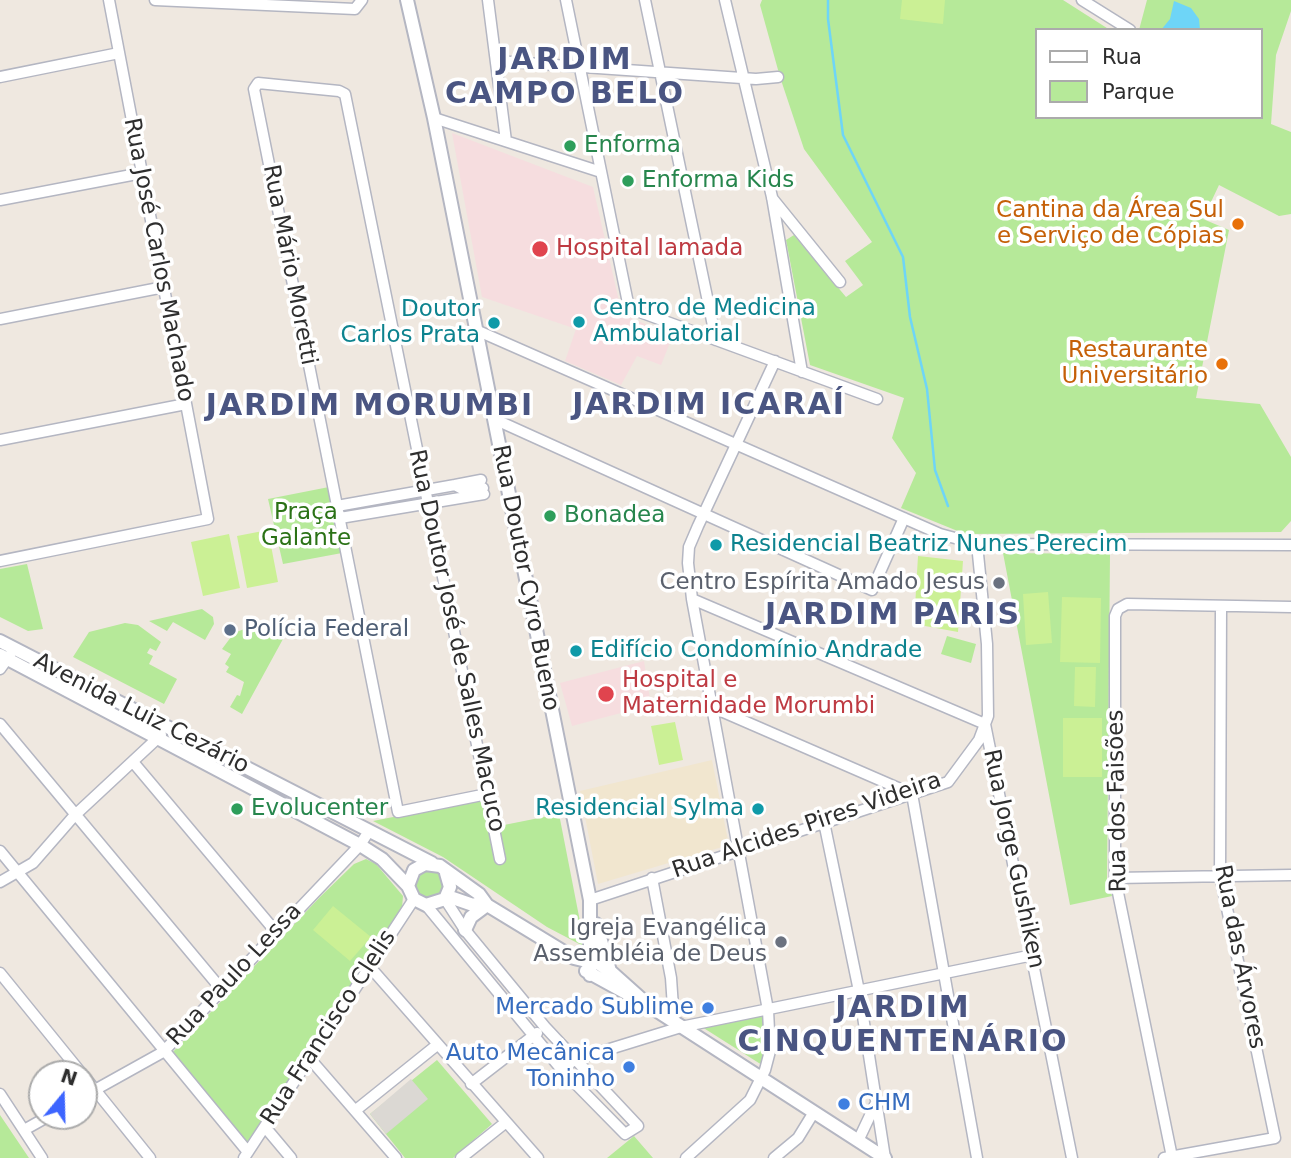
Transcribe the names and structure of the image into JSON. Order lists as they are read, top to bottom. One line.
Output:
{"streets":{"street":["Rua José Carlos Machado","Rua Mário Moretti","Rua Doutor Cyro Bueno","Rua Doutor José de Salles Macuco","Avenida Luiz Cezário","Rua dos Faisões","Rua Alcides Pires Videira","Rua Jorge Gushiken","Rua das Árvores","Rua Paulo Lessa","Rua Francisco Clelis"]},"crossings":[["Rua Mário Moretti","Rua Doutor José de Salles Macuco"],["Rua Doutor Cyro Bueno","Rua Alcides Pires Videira"],["Avenida Luiz Cezário","Rua Paulo Lessa"],["Avenida Luiz Cezário","Rua Francisco Clelis"],["Rua dos Faisões","Rua das Árvores"],["Rua Alcides Pires Videira","Rua Jorge Gushiken"]],"districts":["JARDIM CAMPO BELO","JARDIM ICARAÍ","JARDIM MORUMBI","JARDIM PARIS","JARDIM CINQUENTENÁRIO"],"parks":["Praça Galante"],"places":["Enforma","Enforma Kids","Cantina da Área Sul e Serviço de Cópias","Hospital Iamada","Centro de Medicina Ambulatorial","Doutor Carlos Prata","Restaurante Universitário","Bonadea","Residencial Beatriz Nunes Perecim","Centro Espírita Amado Jesus","Polícia Federal","Edifício Condomínio Andrade","Hospital e Maternidade Morumbi","Evolucenter","Residencial Sylma","Igreja Evangélica Assembléia de Deus","Mercado Sublime","Auto Mecânica Toninho","CHM"],"legend":["Rua","Parque"],"north":"top"}
